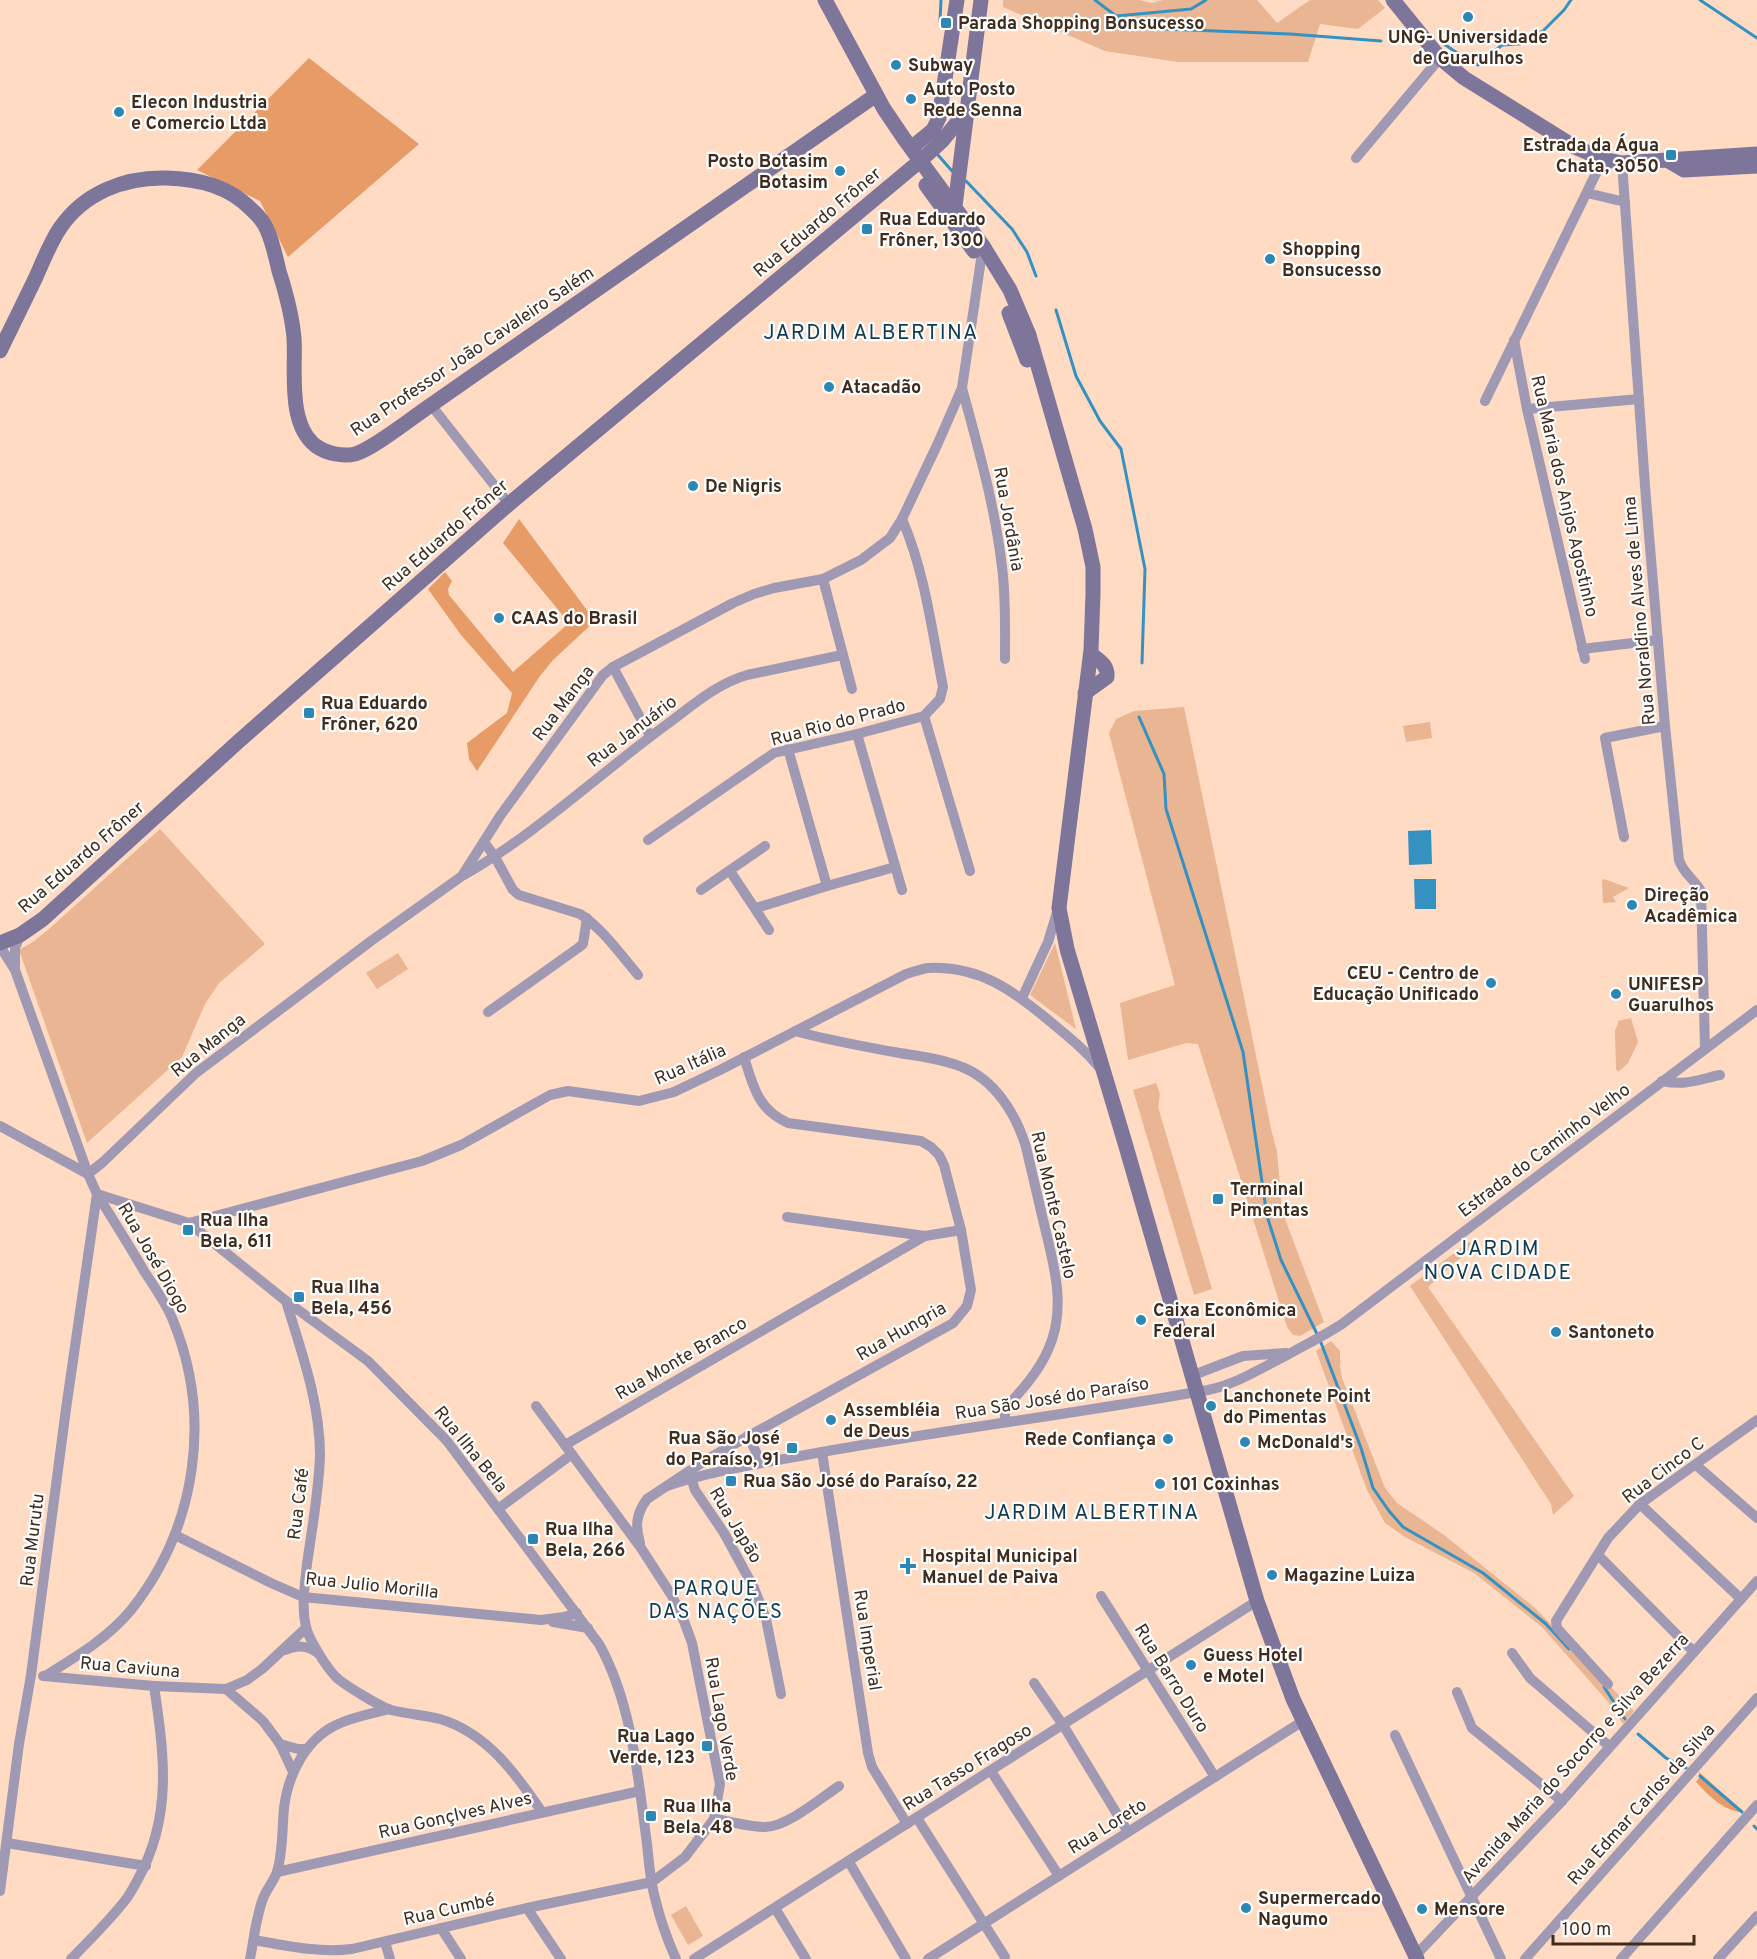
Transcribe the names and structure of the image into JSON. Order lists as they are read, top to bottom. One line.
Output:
{"streets":{"main road":["Rua Eduardo Frôner","Rua Professor João Cavaleiro Salém"],"street":["Rua Maria dos Anjos Agostinho","Rua Jordânia","Rua Noraldino Alves de Lima","Rua Manga","Rua Rio do Prado","Rua Januário","Rua Itália","Estrada do Caminho Velho","Rua Monte Castelo","Rua José Diogo","Rua Hungria","Rua Monte Branco","Rua São José do Paraíso","Rua Ilha Bela","Rua Cinco C","Rua Café","Rua Japão","Rua Murutu","Rua Julio Morilla","Rua Imperial","Rua Caviuna","Rua Barro Duro","Rua Lago Verde","Avenida Maria do Socorro e Silva Bezerra","Rua Tasso Fragoso","Rua Edmar Carlos da Silva","Rua Gonçlves Alves","Rua Loreto","Rua Cumbé"]},"crossings":[["Rua Maria dos Anjos Agostinho","Rua Noraldino Alves de Lima"],["Rua Jordânia","Rua Manga"],["Rua Noraldino Alves de Lima","Estrada do Caminho Velho"],["Rua Manga","Rua Rio do Prado"],["Rua Manga","Rua Januário"],["Rua Itália","Rua Monte Castelo"],["Rua Itália","Rua Hungria"],["Rua Itália","Rua Ilha Bela"],["Estrada do Caminho Velho","Rua São José do Paraíso"],["Rua Monte Castelo","Rua São José do Paraíso"],["Rua José Diogo","Rua Ilha Bela"],["Rua José Diogo","Rua Murutu"],["Rua José Diogo","Rua Julio Morilla"],["Rua José Diogo","Rua Caviuna"],["Rua Hungria","Rua São José do Paraíso"],["Rua Hungria","Rua Lago Verde"],["Rua Monte Branco","Rua Ilha Bela"],["Rua São José do Paraíso","Rua Japão"],["Rua São José do Paraíso","Rua Imperial"],["Rua Ilha Bela","Rua Café"],["Rua Ilha Bela","Rua Murutu"],["Rua Ilha Bela","Rua Julio Morilla"],["Rua Ilha Bela","Rua Lago Verde"],["Rua Ilha Bela","Rua Gonçlves Alves"],["Rua Ilha Bela","Rua Cumbé"],["Rua Café","Rua Julio Morilla"],["Rua Murutu","Rua Caviuna"],["Rua Imperial","Rua Tasso Fragoso"],["Rua Barro Duro","Rua Tasso Fragoso"],["Rua Barro Duro","Rua Loreto"],["Rua Lago Verde","Rua Cumbé"]],"districts":["JARDIM ALBERTINA","JARDIM NOVA CIDADE","JARDIM ALBERTINA","PARQUE DAS NAÇÕES"],"places":{"other":["UNG- Universidade de Guarulhos","Subway","Auto Posto Rede Senna","Elecon Industria e Comercio Ltda","Posto Botasim Botasim","Shopping Bonsucesso","Atacadão","De Nigris","CAAS do Brasil","Direção Acadêmica","CEU - Centro de Educação Unificado","UNIFESP Guarulhos","Caixa Econômica Federal","Santoneto","Lanchonete Point do Pimentas","Assembléia de Deus","Rede Confiança","McDonald's","101 Coxinhas","Magazine Luiza","Guess Hotel e Motel","Supermercado Nagumo","Mensore"],"transit":["Parada Shopping Bonsucesso","Estrada da Água Chata, 3050","Rua Eduardo Frôner, 1300","Rua Eduardo Frôner, 620","Terminal Pimentas","Rua Ilha Bela, 611","Rua Ilha Bela, 456","Rua São José do Paraíso, 91","Rua São José do Paraíso, 22","Rua Ilha Bela, 266","Rua Lago Verde, 123","Rua Ilha Bela, 48"],"health":["Hospital Municipal Manuel de Paiva"]},"scale_bar":"100 m"}
